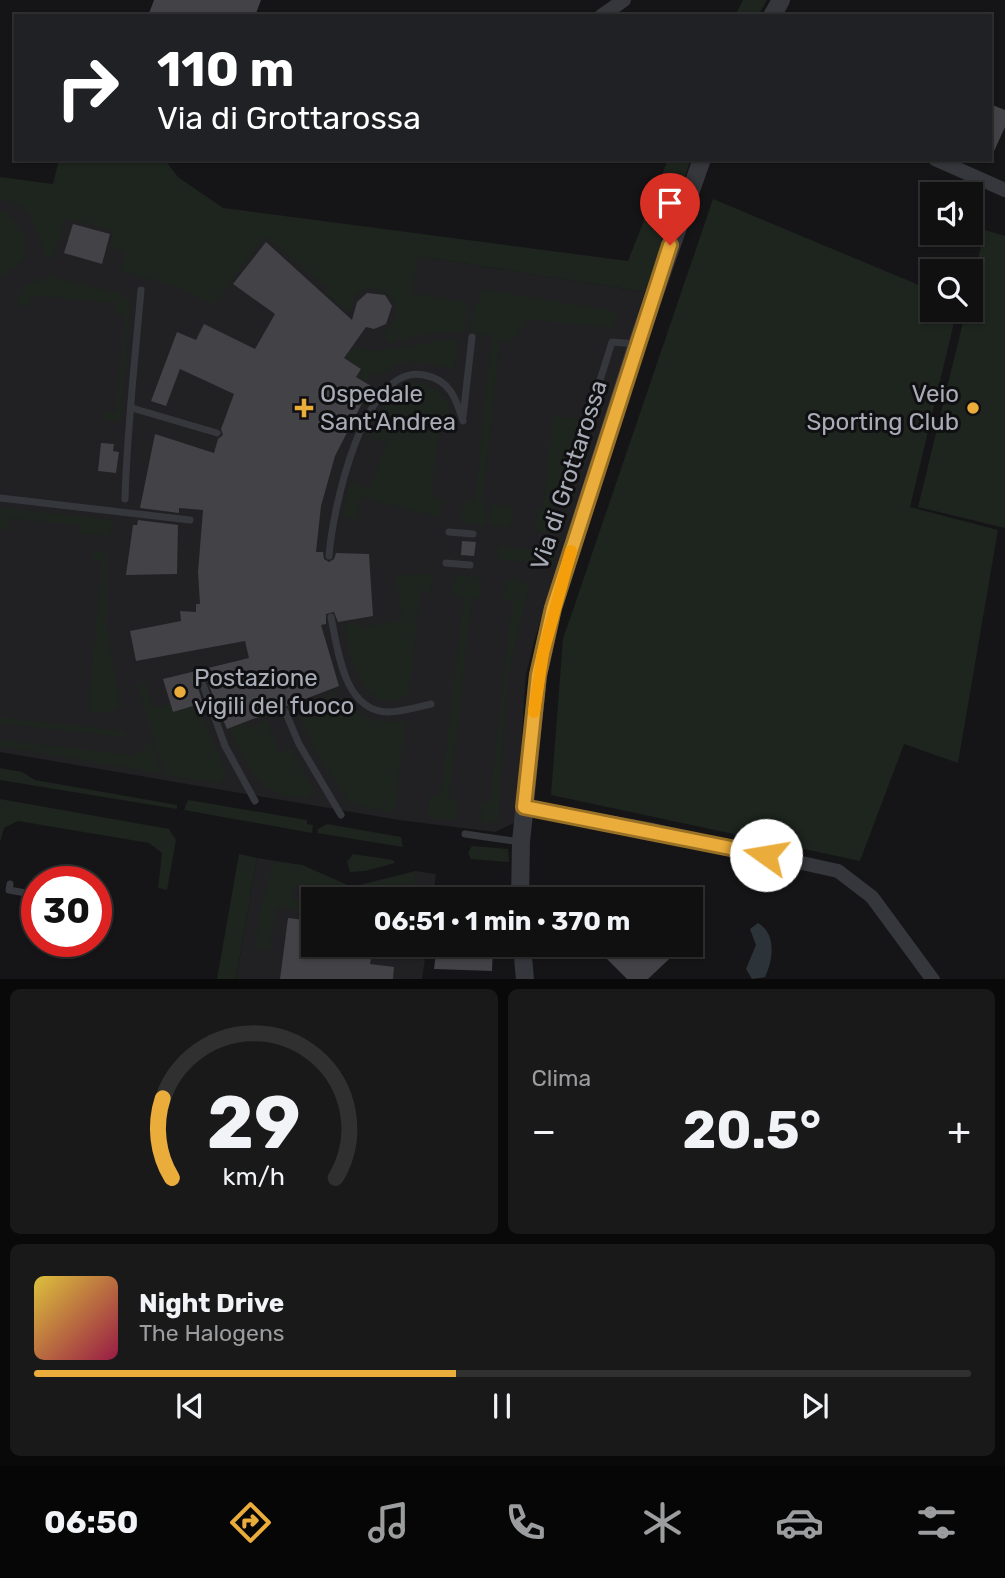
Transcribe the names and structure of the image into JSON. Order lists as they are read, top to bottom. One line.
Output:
{"streets":{"street":["Via di Grottarossa"]},"places":{"health":["Ospedale Sant'Andrea"],"other":["Veio Sporting Club","Postazione vigili del fuoco"]},"page":{"turn":["110 m","Via di Grottarossa"],"limit":"30","trip":"06:51 · 1 min · 370 m","tile":"Clima","heat":["−","20.5°","+"],"song":["Night Drive","The Halogens"],"tabs":"06:50","gauge":["29","km/h"]}}
